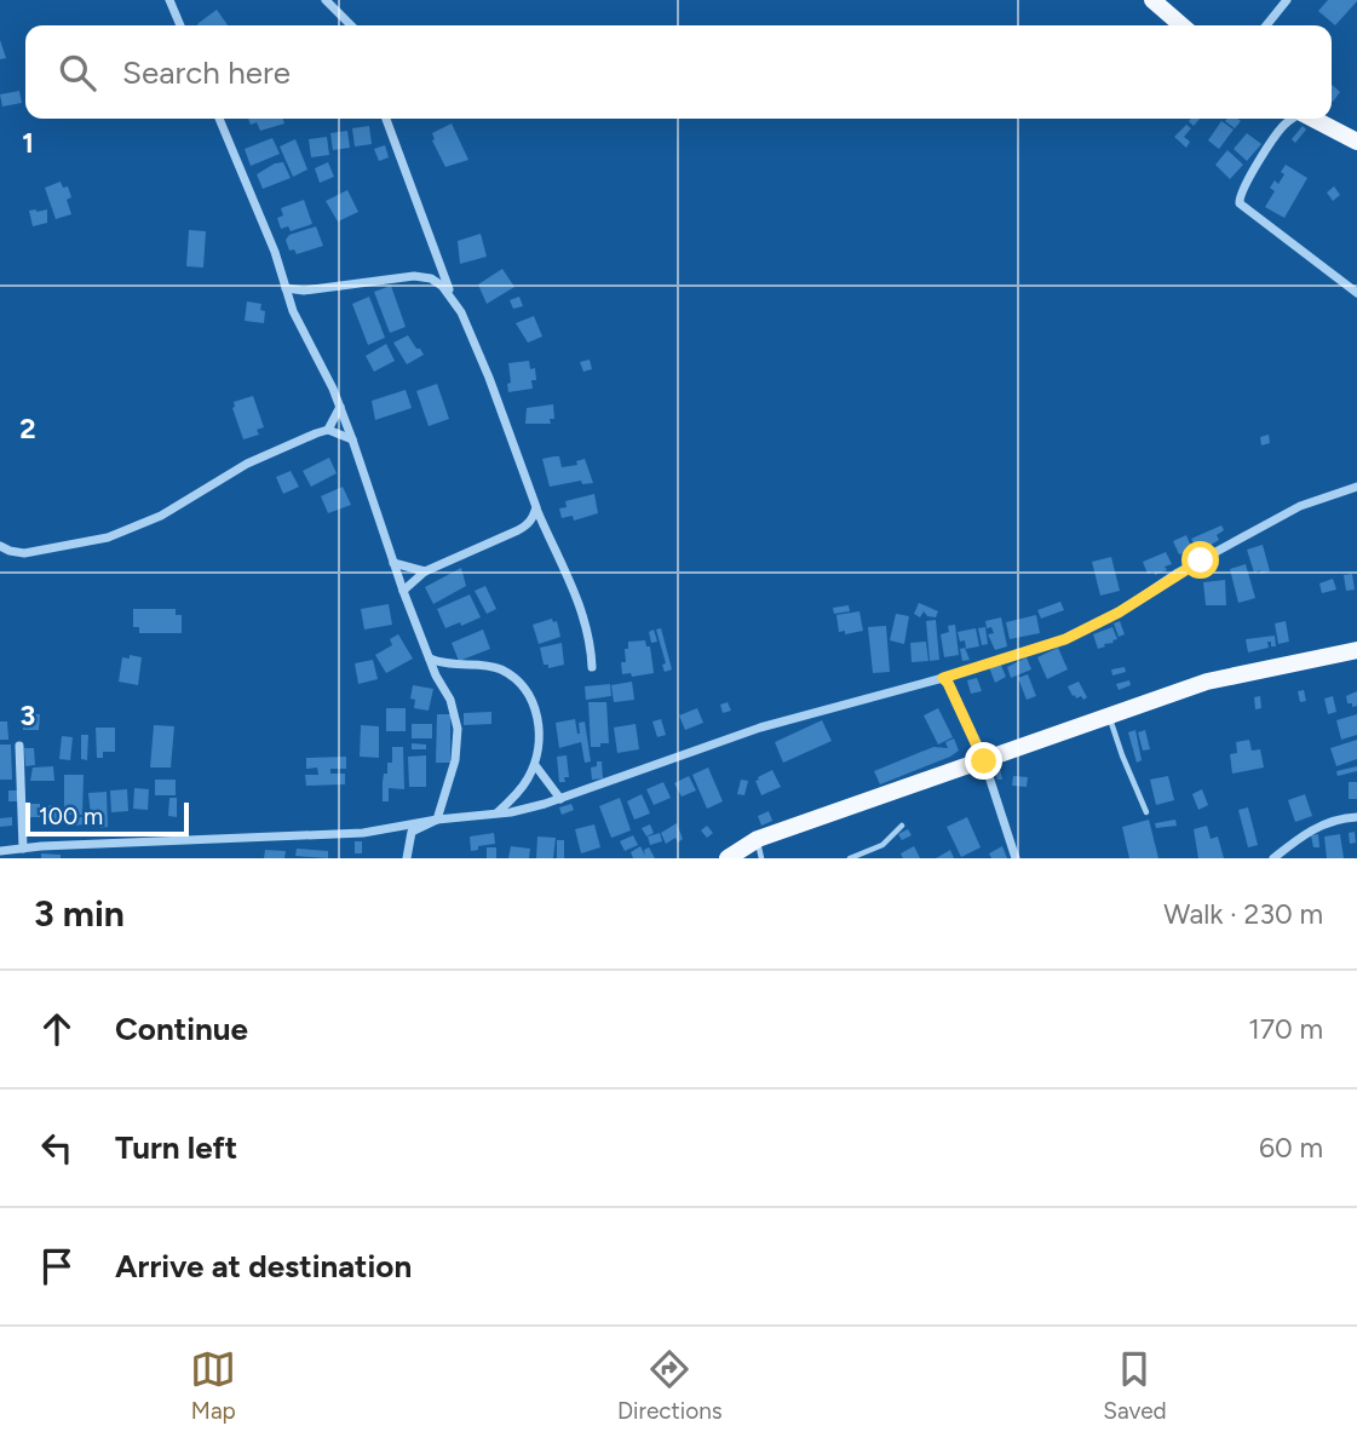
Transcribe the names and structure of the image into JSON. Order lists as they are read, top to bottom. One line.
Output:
{"scale_bar":"100 m","page":{"search":"Search here","scale":"100 m","heading":["3 min","Walk · 230 m"],"list":[["Continue","170 m"],["Turn left","60 m"],"Arrive at destination"],"nav":["Map","Directions","Saved"]},"grid":{"rows":["1","2","3"]}}
